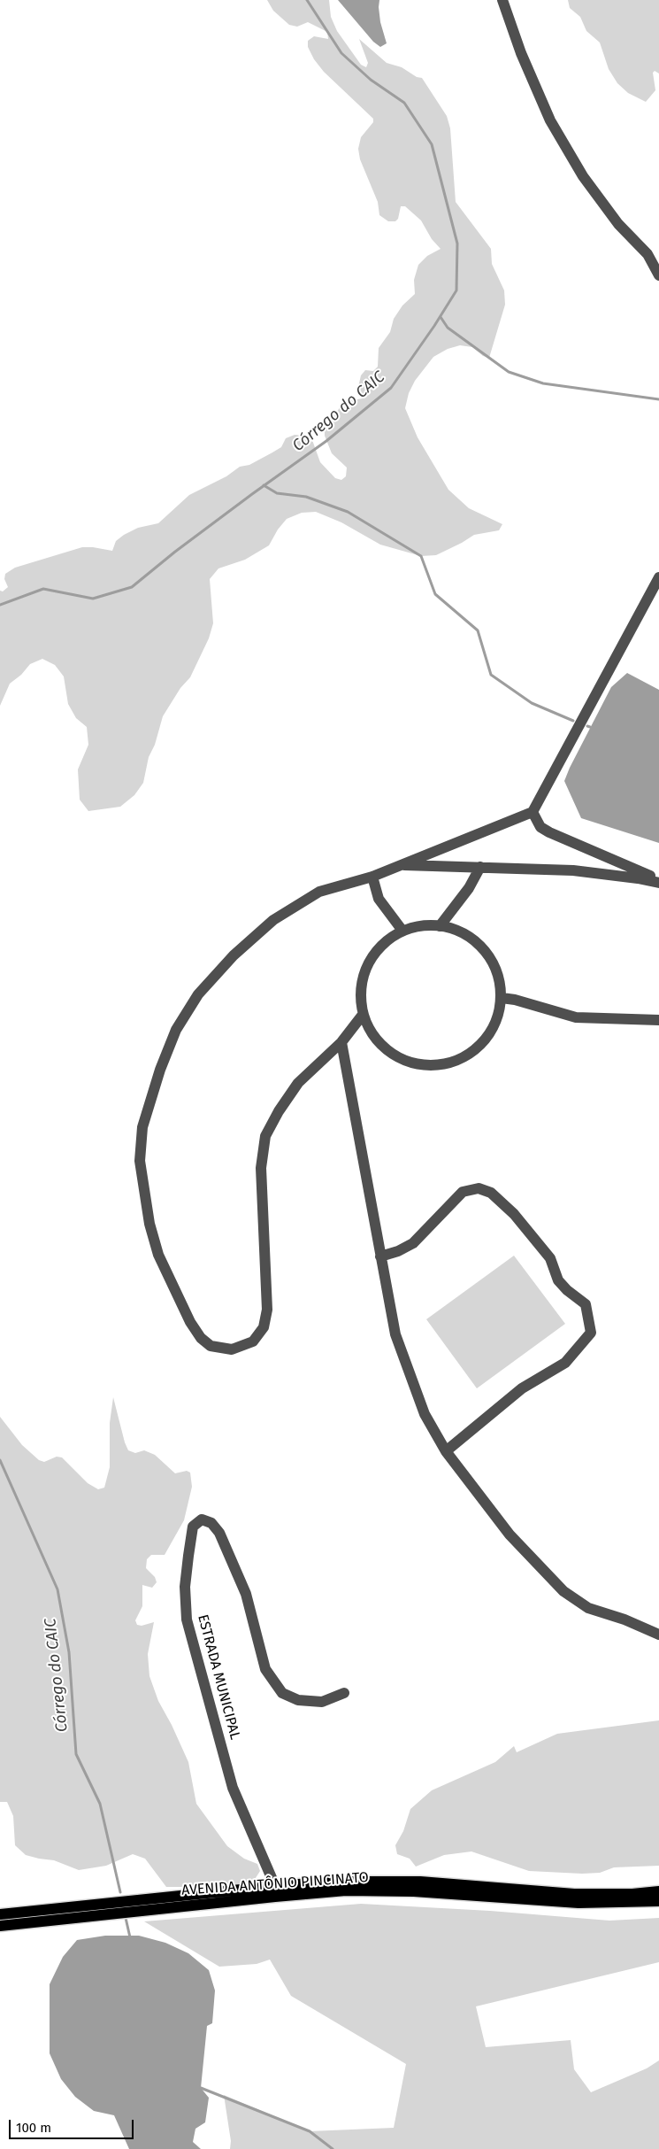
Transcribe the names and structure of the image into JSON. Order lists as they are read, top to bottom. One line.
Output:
{"streets":{"main road":["AVENIDA ANTÔNIO PINCINATO"],"street":["ESTRADA MUNICIPAL"]},"crossings":[["ESTRADA MUNICIPAL","AVENIDA ANTÔNIO PINCINATO"]],"water":["Córrego do CAIC"],"scale_bar":"100 m"}
